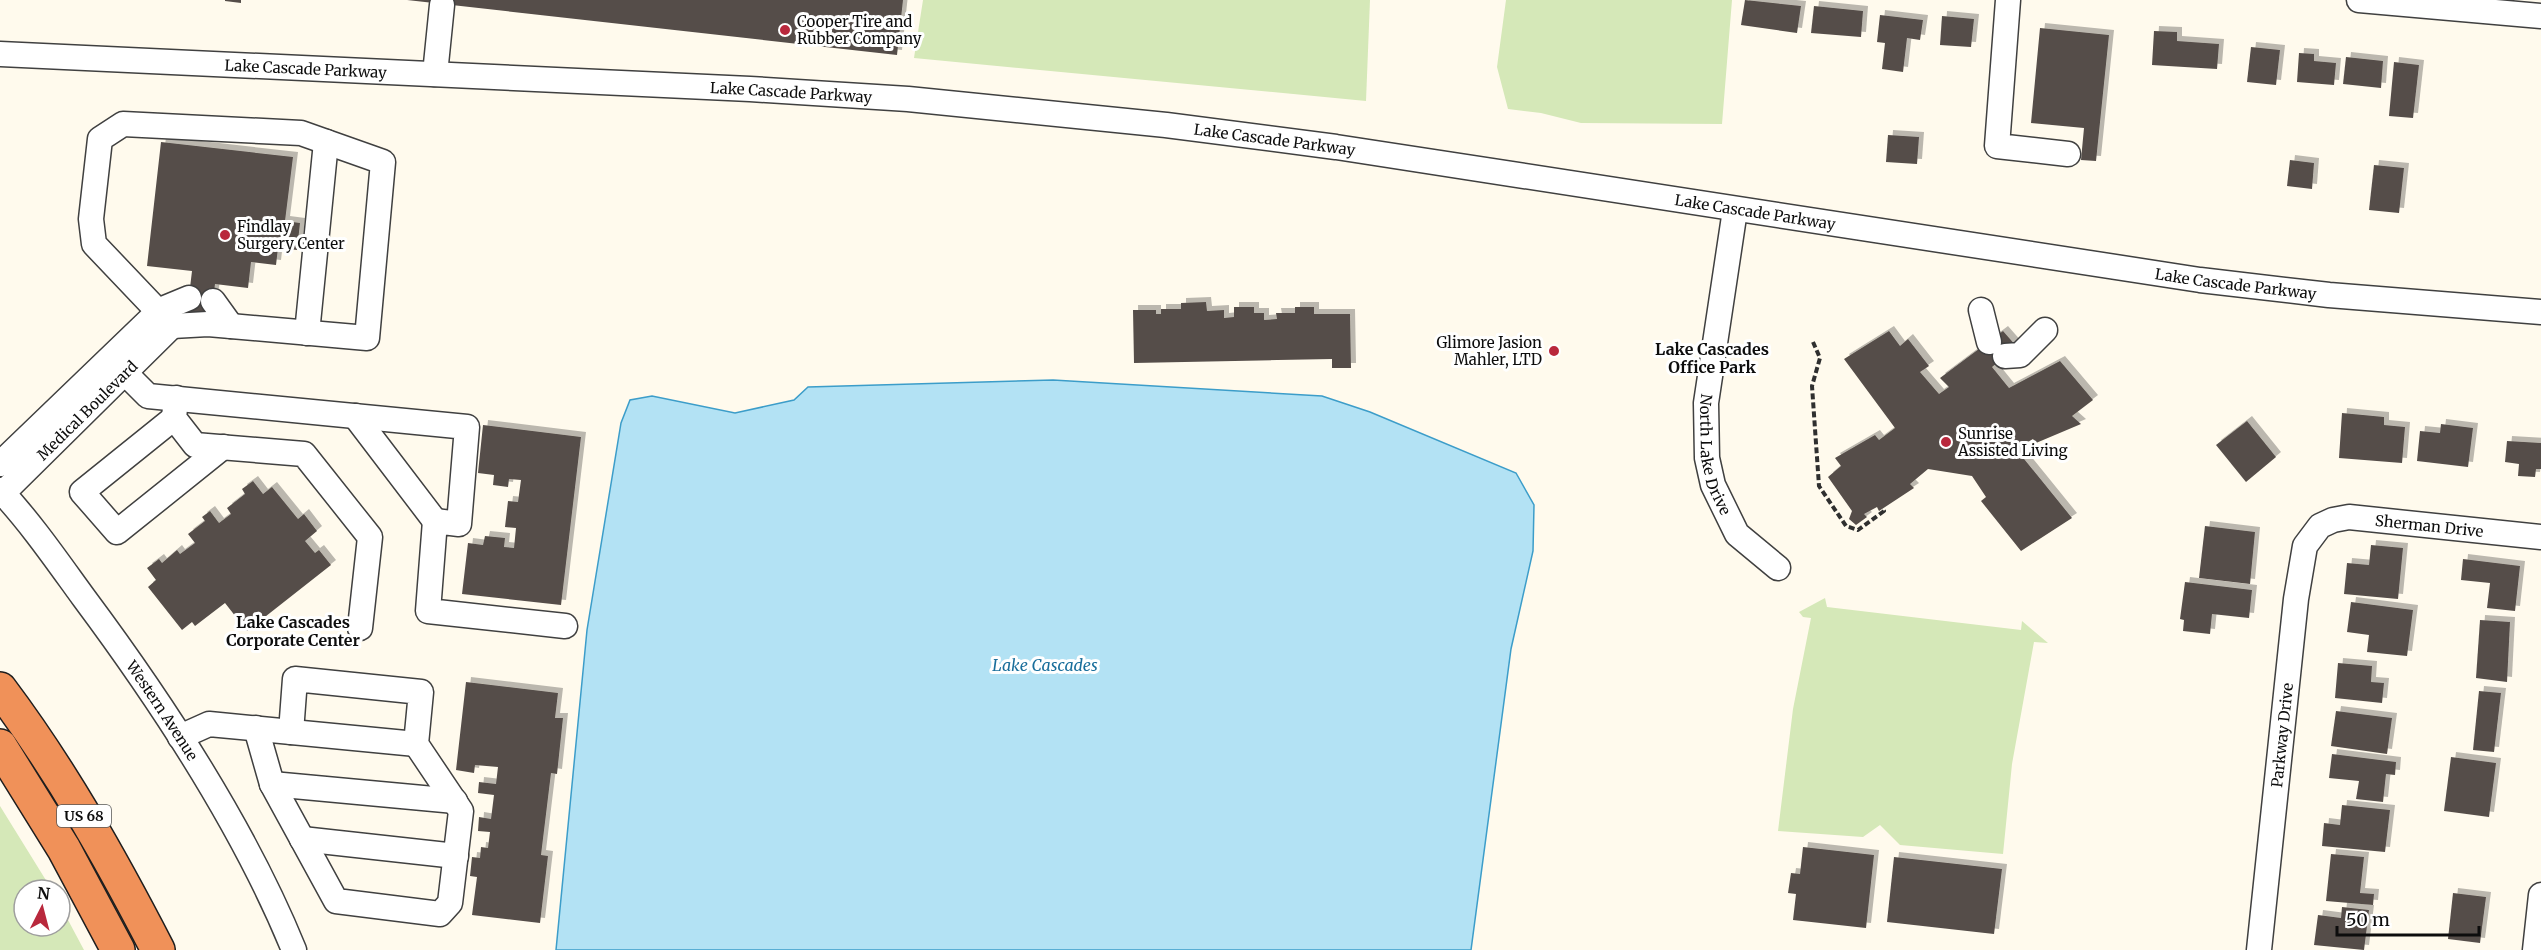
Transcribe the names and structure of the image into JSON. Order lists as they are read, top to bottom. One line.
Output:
{"streets":{"highway":["US 68"],"street":["Lake Cascade Parkway","Medical Boulevard","North Lake Drive","Sherman Drive","Western Avenue","Parkway Drive"]},"crossings":[["Lake Cascade Parkway","North Lake Drive"],["Medical Boulevard","Western Avenue"],["Sherman Drive","Parkway Drive"]],"districts":["Lake Cascades Office Park","Lake Cascades Corporate Center"],"water":["Lake Cascades"],"places":["Cooper Tire and Rubber Company","Findlay Surgery Center","Glimore Jasion Mahler, LTD","Sunrise Assisted Living"],"scale_bar":"50 m","north":"top"}
